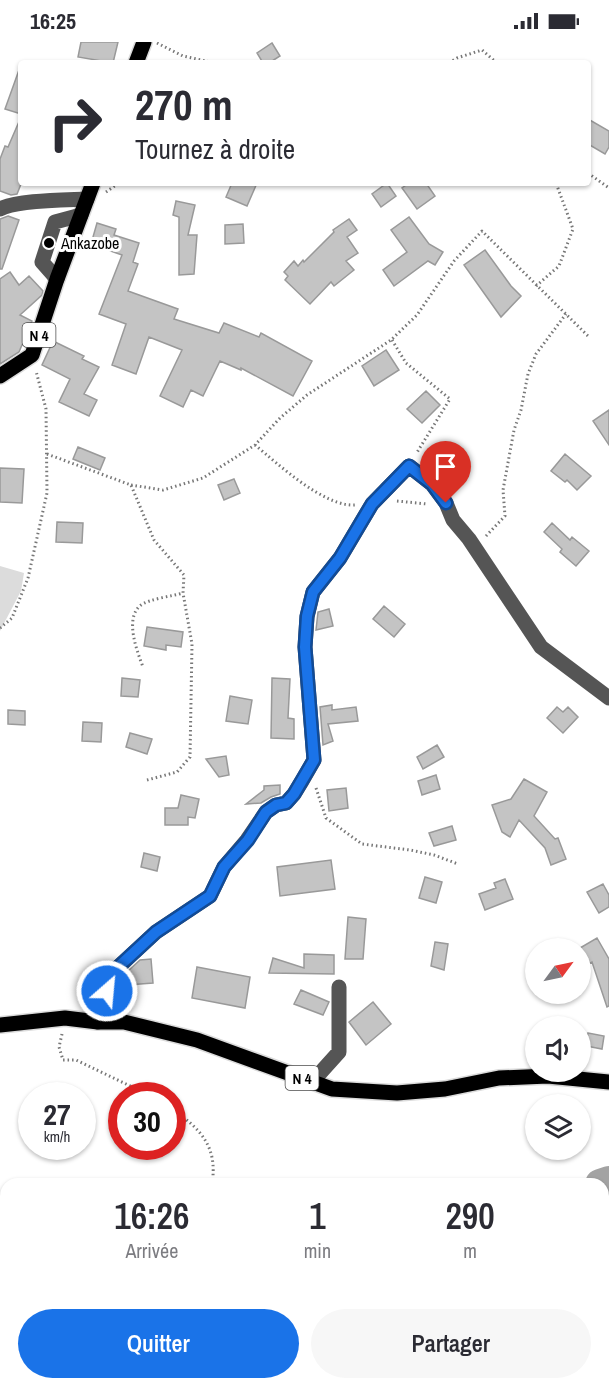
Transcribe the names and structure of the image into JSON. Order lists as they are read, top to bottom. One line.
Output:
{"streets":{"main road":["N 4"]},"places":["Ankazobe"],"north":"top right","page":{"status":"16:25","turn":["270 m","Tournez à droite"],"speed":"27 km/h","limit":"30","eta":["16:26","Arrivée","1","min","290","m"],"buttons":["Quitter","Partager"]}}
